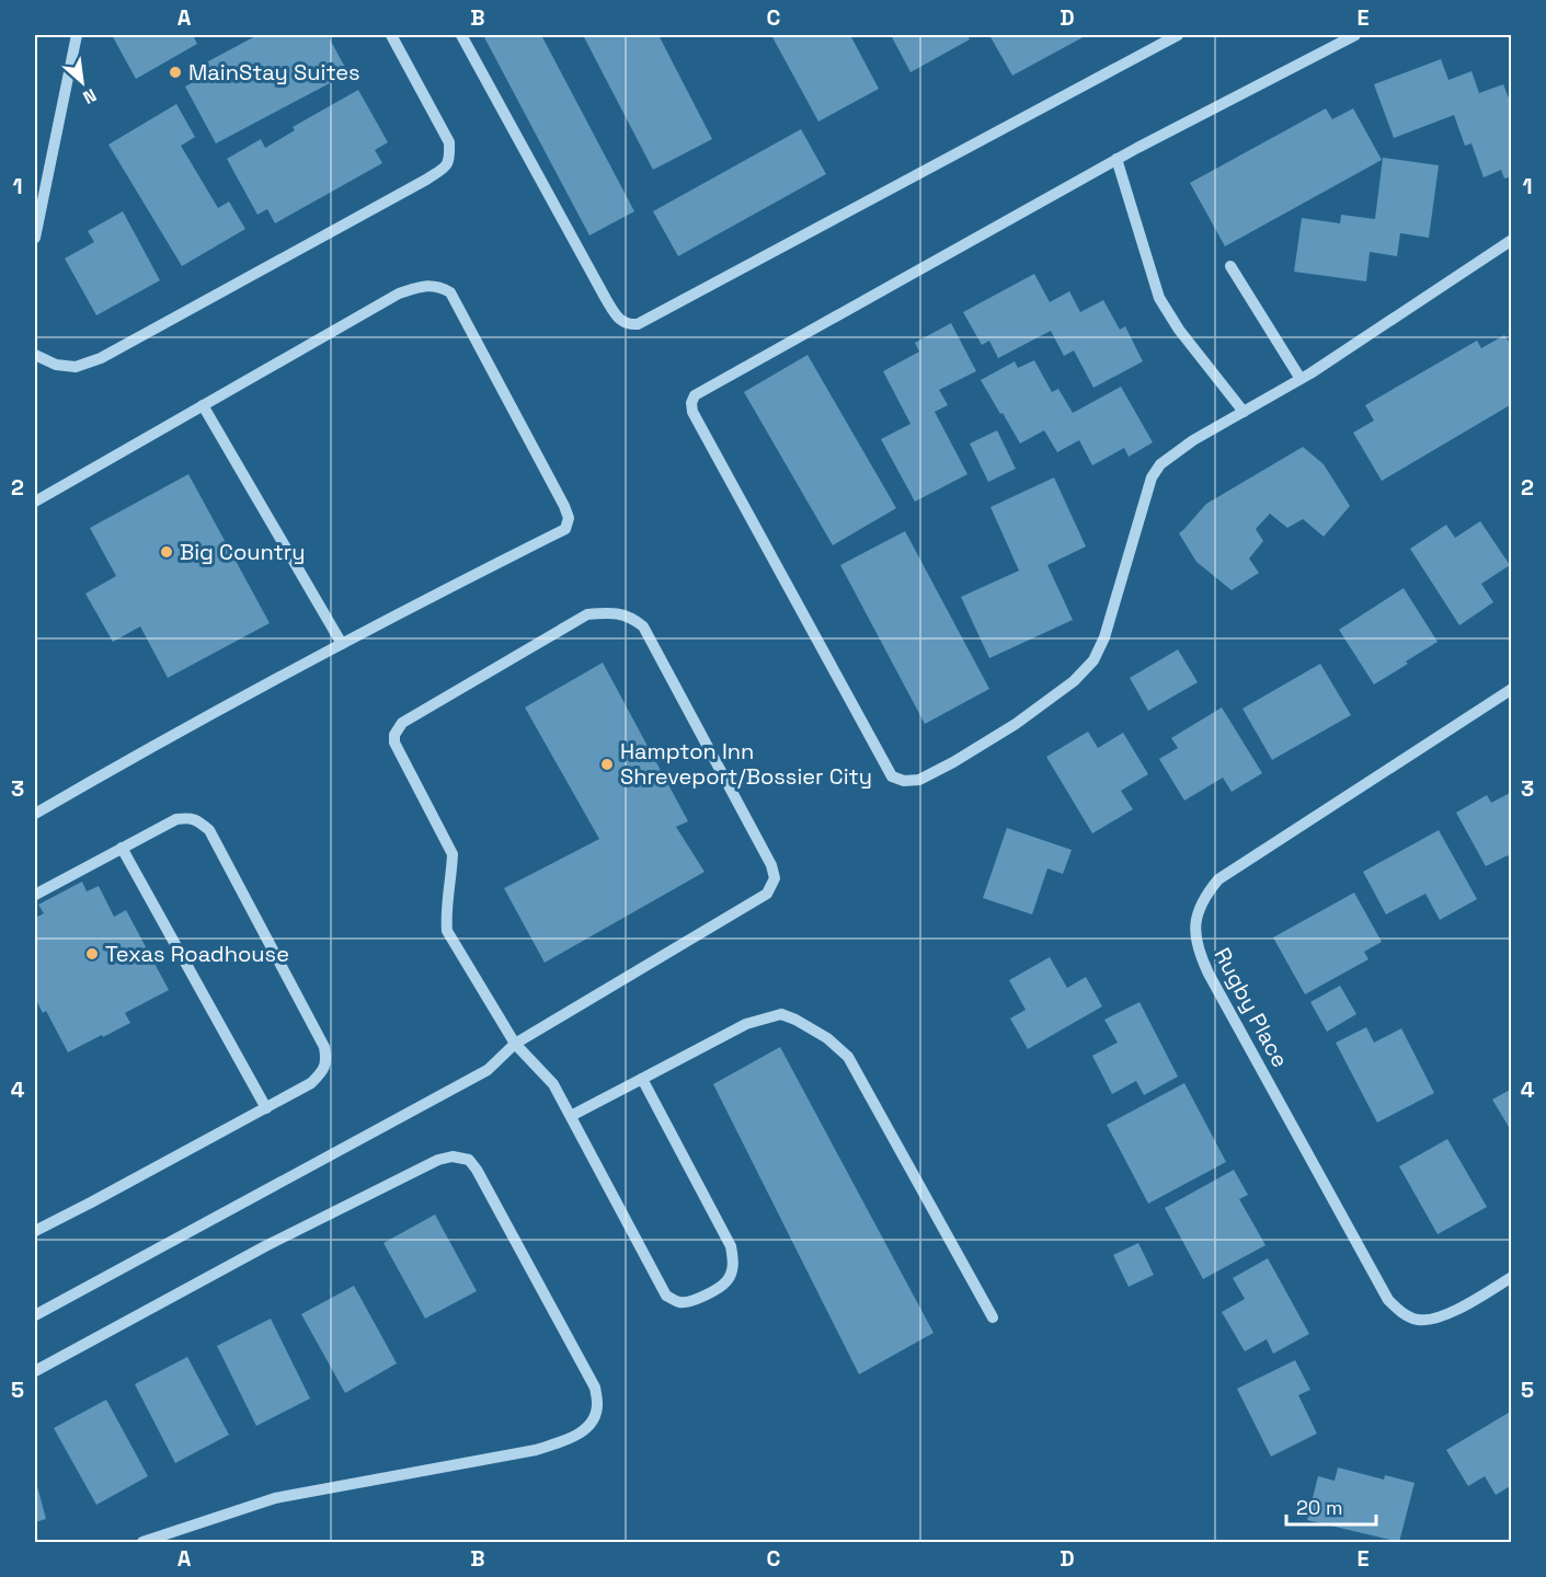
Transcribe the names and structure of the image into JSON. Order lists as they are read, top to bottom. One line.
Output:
{"streets":{"street":["Rugby Place"]},"places":["MainStay Suites","Big Country","Hampton Inn Shreveport/Bossier City","Texas Roadhouse"],"scale_bar":"20 m","north":"bottom right","grid":{"columns":["A","B","C","D","E"],"rows":["1","2","3","4","5"]}}
